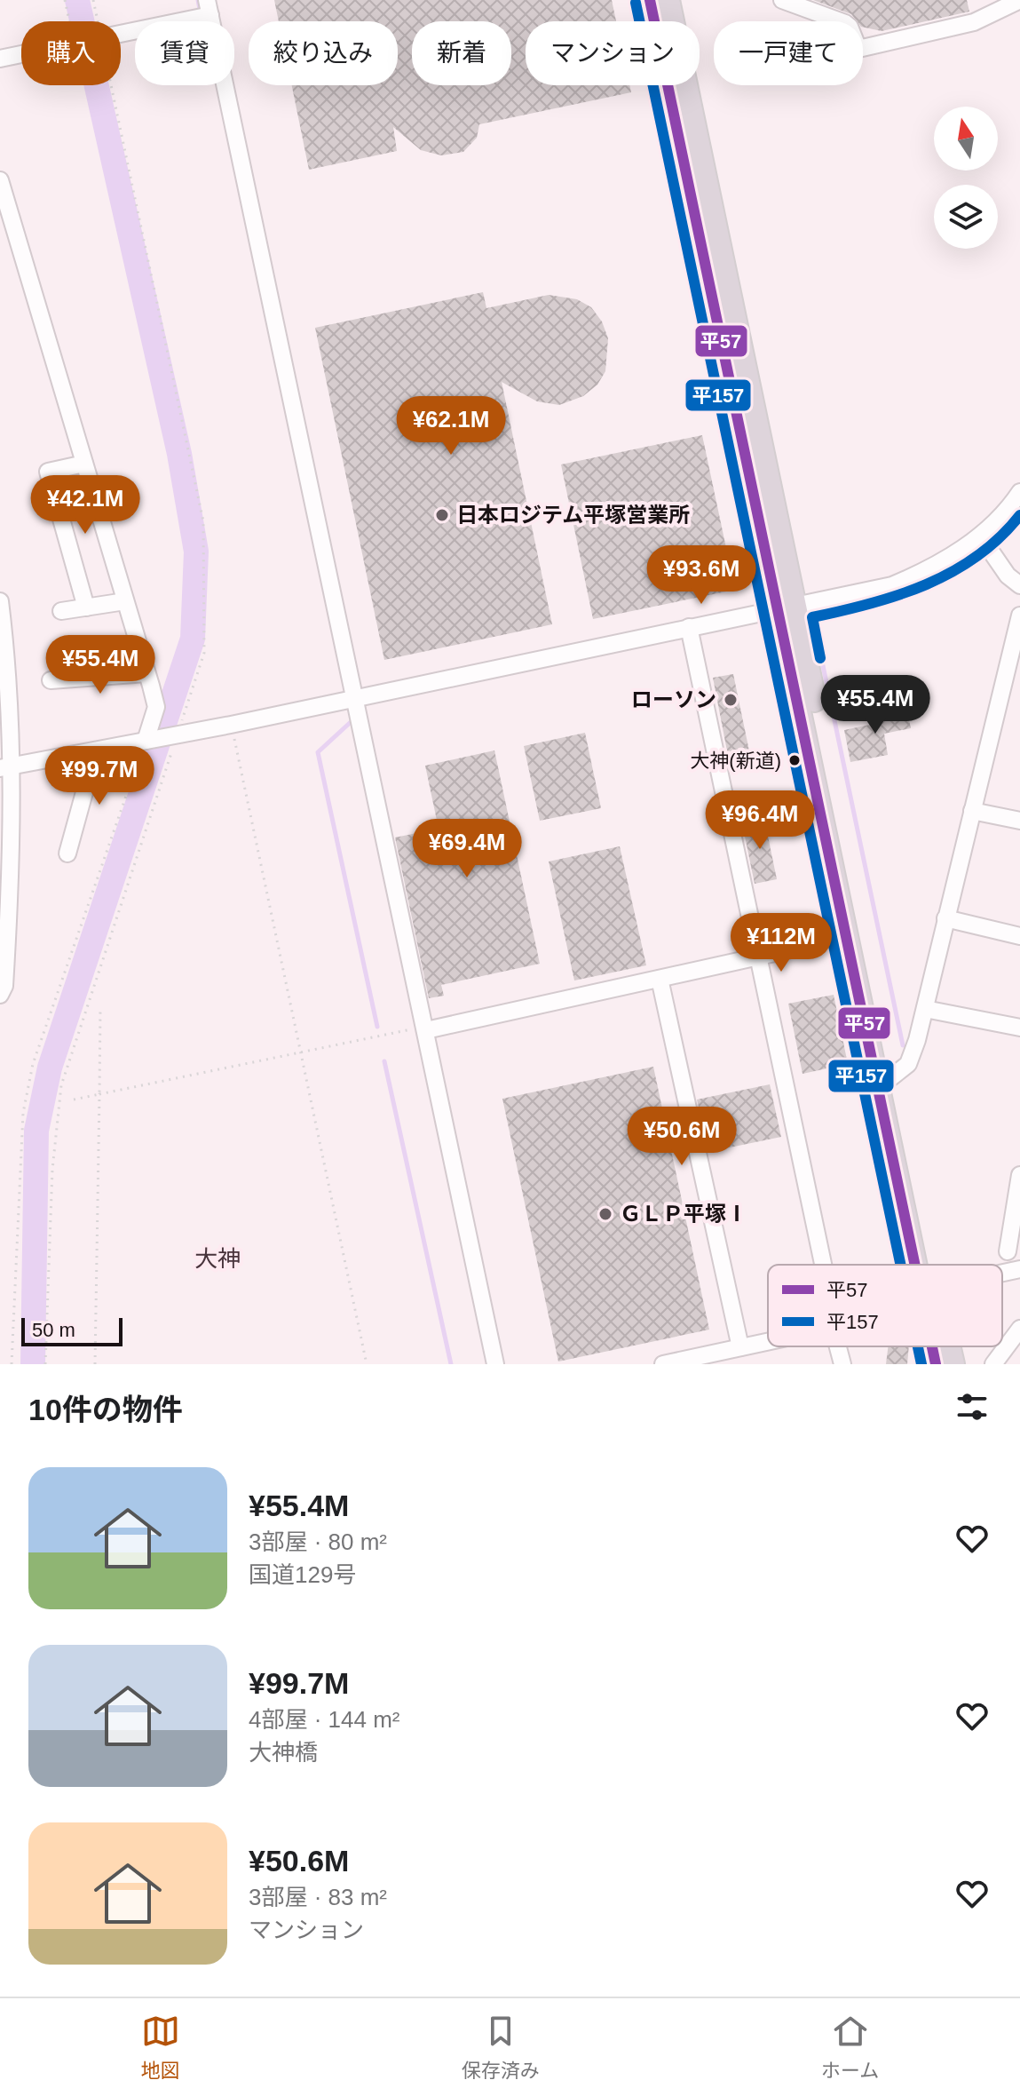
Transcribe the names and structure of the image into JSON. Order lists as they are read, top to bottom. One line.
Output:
{"districts":["大神"],"places":["日本ロジテム平塚営業所","ローソン","大神(新道)","ＧＬＰ平塚Ⅰ"],"lines":["transit line 平57","transit line 平157"],"legend":["平57","平157"],"scale_bar":"50 m","north":"top","page":{"chip":["購入","賃貸","絞り込み","新着","マンション","一戸建て"],"price":["¥62.1M","¥42.1M","¥93.6M","¥55.4M","¥55.4M","¥99.7M","¥96.4M","¥69.4M","¥112M","¥50.6M"],"scale":"50 m","heading":"10件の物件","list":[{"name":"¥55.4M","note":"3部屋 · 80 m² · 国道129号"},{"name":"¥99.7M","note":"4部屋 · 144 m² · 大神橋"},{"name":"¥50.6M","note":"3部屋 · 83 m² · マンション"}],"tabs":["地図","保存済み","ホーム"]}}
